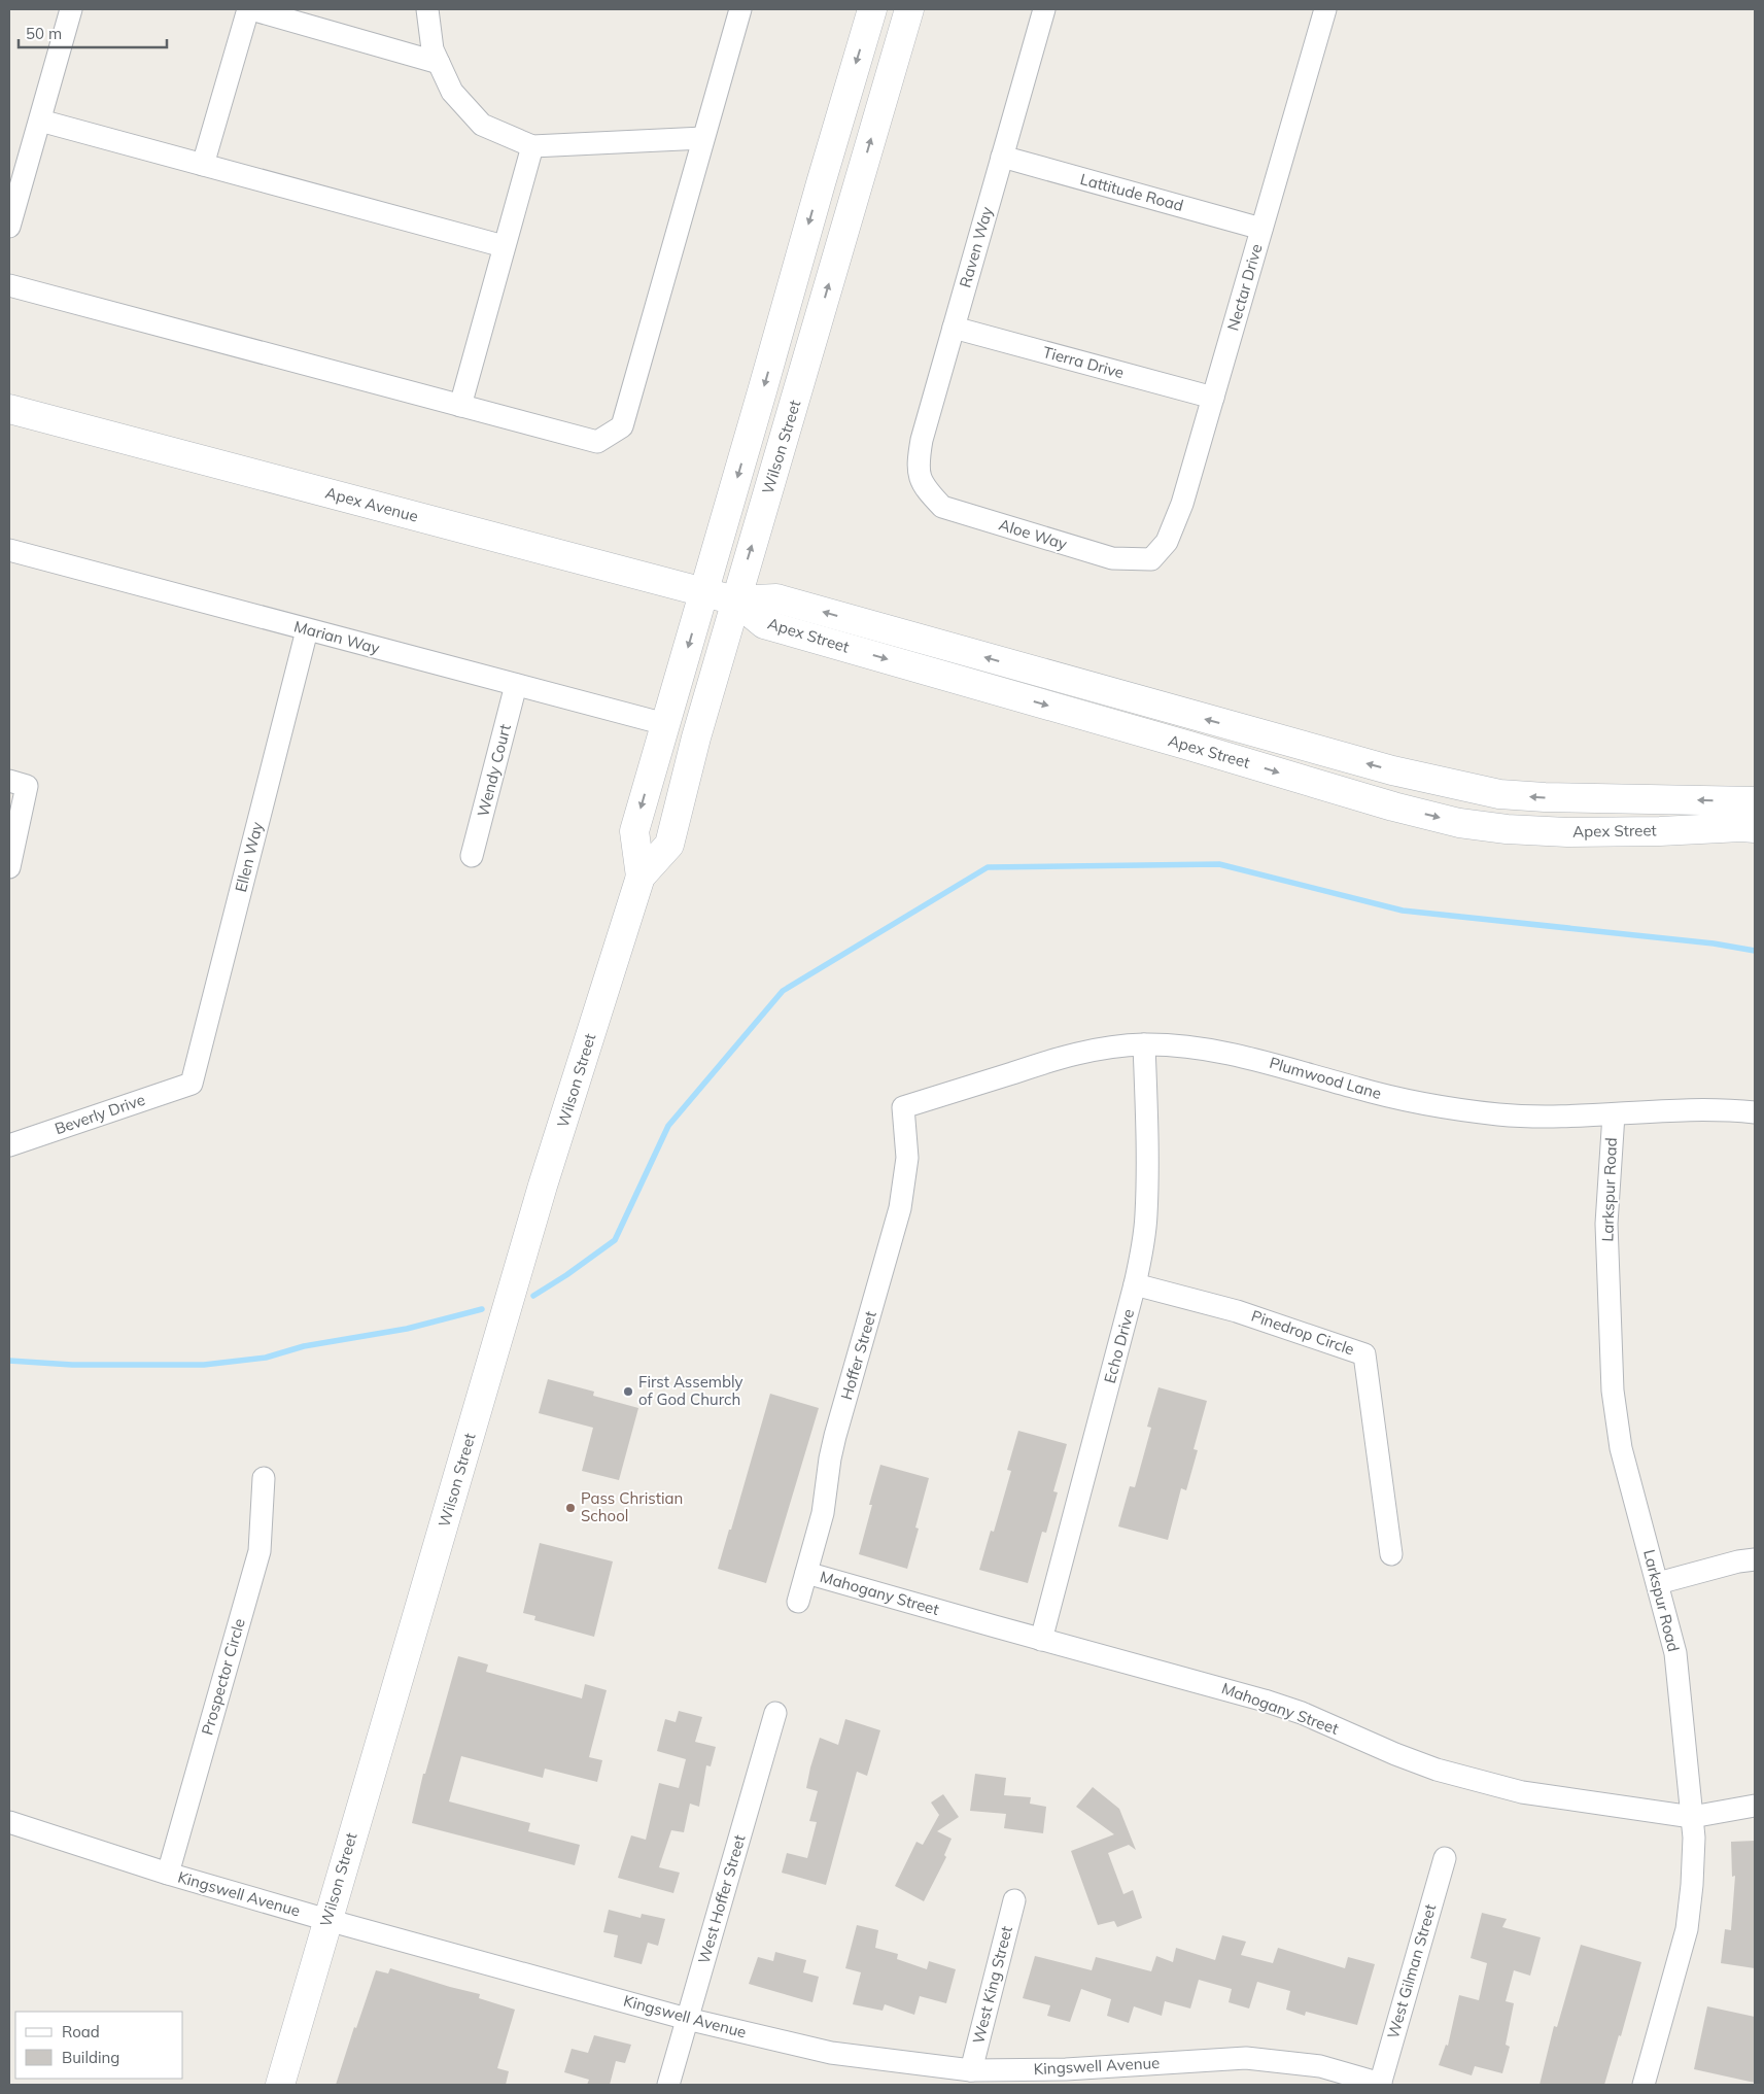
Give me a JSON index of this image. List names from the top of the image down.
{
  "streets": {
    "street": [
      "Lattitude Road",
      "Raven Way",
      "Nectar Drive",
      "Tierra Drive",
      "Wilson Street",
      "Apex Avenue",
      "Aloe Way",
      "Apex Street",
      "Marian Way",
      "Wendy Court",
      "Ellen Way",
      "Plumwood Lane",
      "Beverly Drive",
      "Larkspur Road",
      "Pinedrop Circle",
      "Echo Drive",
      "Hoffer Street",
      "Mahogany Street",
      "Prospector Circle",
      "Kingswell Avenue",
      "West Hoffer Street",
      "West Gilman Street",
      "West King Street"
    ]
  },
  "crossings": [
    ["Lattitude Road", "Raven Way"],
    ["Lattitude Road", "Nectar Drive"],
    ["Raven Way", "Tierra Drive"],
    ["Raven Way", "Aloe Way"],
    ["Nectar Drive", "Tierra Drive"],
    ["Nectar Drive", "Aloe Way"],
    ["Wilson Street", "Apex Avenue"],
    ["Wilson Street", "Apex Street"],
    ["Wilson Street", "Marian Way"],
    ["Wilson Street", "Kingswell Avenue"],
    ["Apex Avenue", "Apex Street"],
    ["Marian Way", "Wendy Court"],
    ["Marian Way", "Ellen Way"],
    ["Ellen Way", "Beverly Drive"],
    ["Plumwood Lane", "Larkspur Road"],
    ["Plumwood Lane", "Echo Drive"],
    ["Plumwood Lane", "Hoffer Street"],
    ["Larkspur Road", "Mahogany Street"],
    ["Pinedrop Circle", "Echo Drive"],
    ["Echo Drive", "Mahogany Street"],
    ["Hoffer Street", "Mahogany Street"],
    ["Prospector Circle", "Kingswell Avenue"],
    ["Kingswell Avenue", "West Hoffer Street"],
    ["Kingswell Avenue", "West Gilman Street"],
    ["Kingswell Avenue", "West King Street"]
  ],
  "places": ["First Assembly of God Church", "Pass Christian School"],
  "legend": ["Road", "Building"],
  "scale_bar": "50 m"
}
